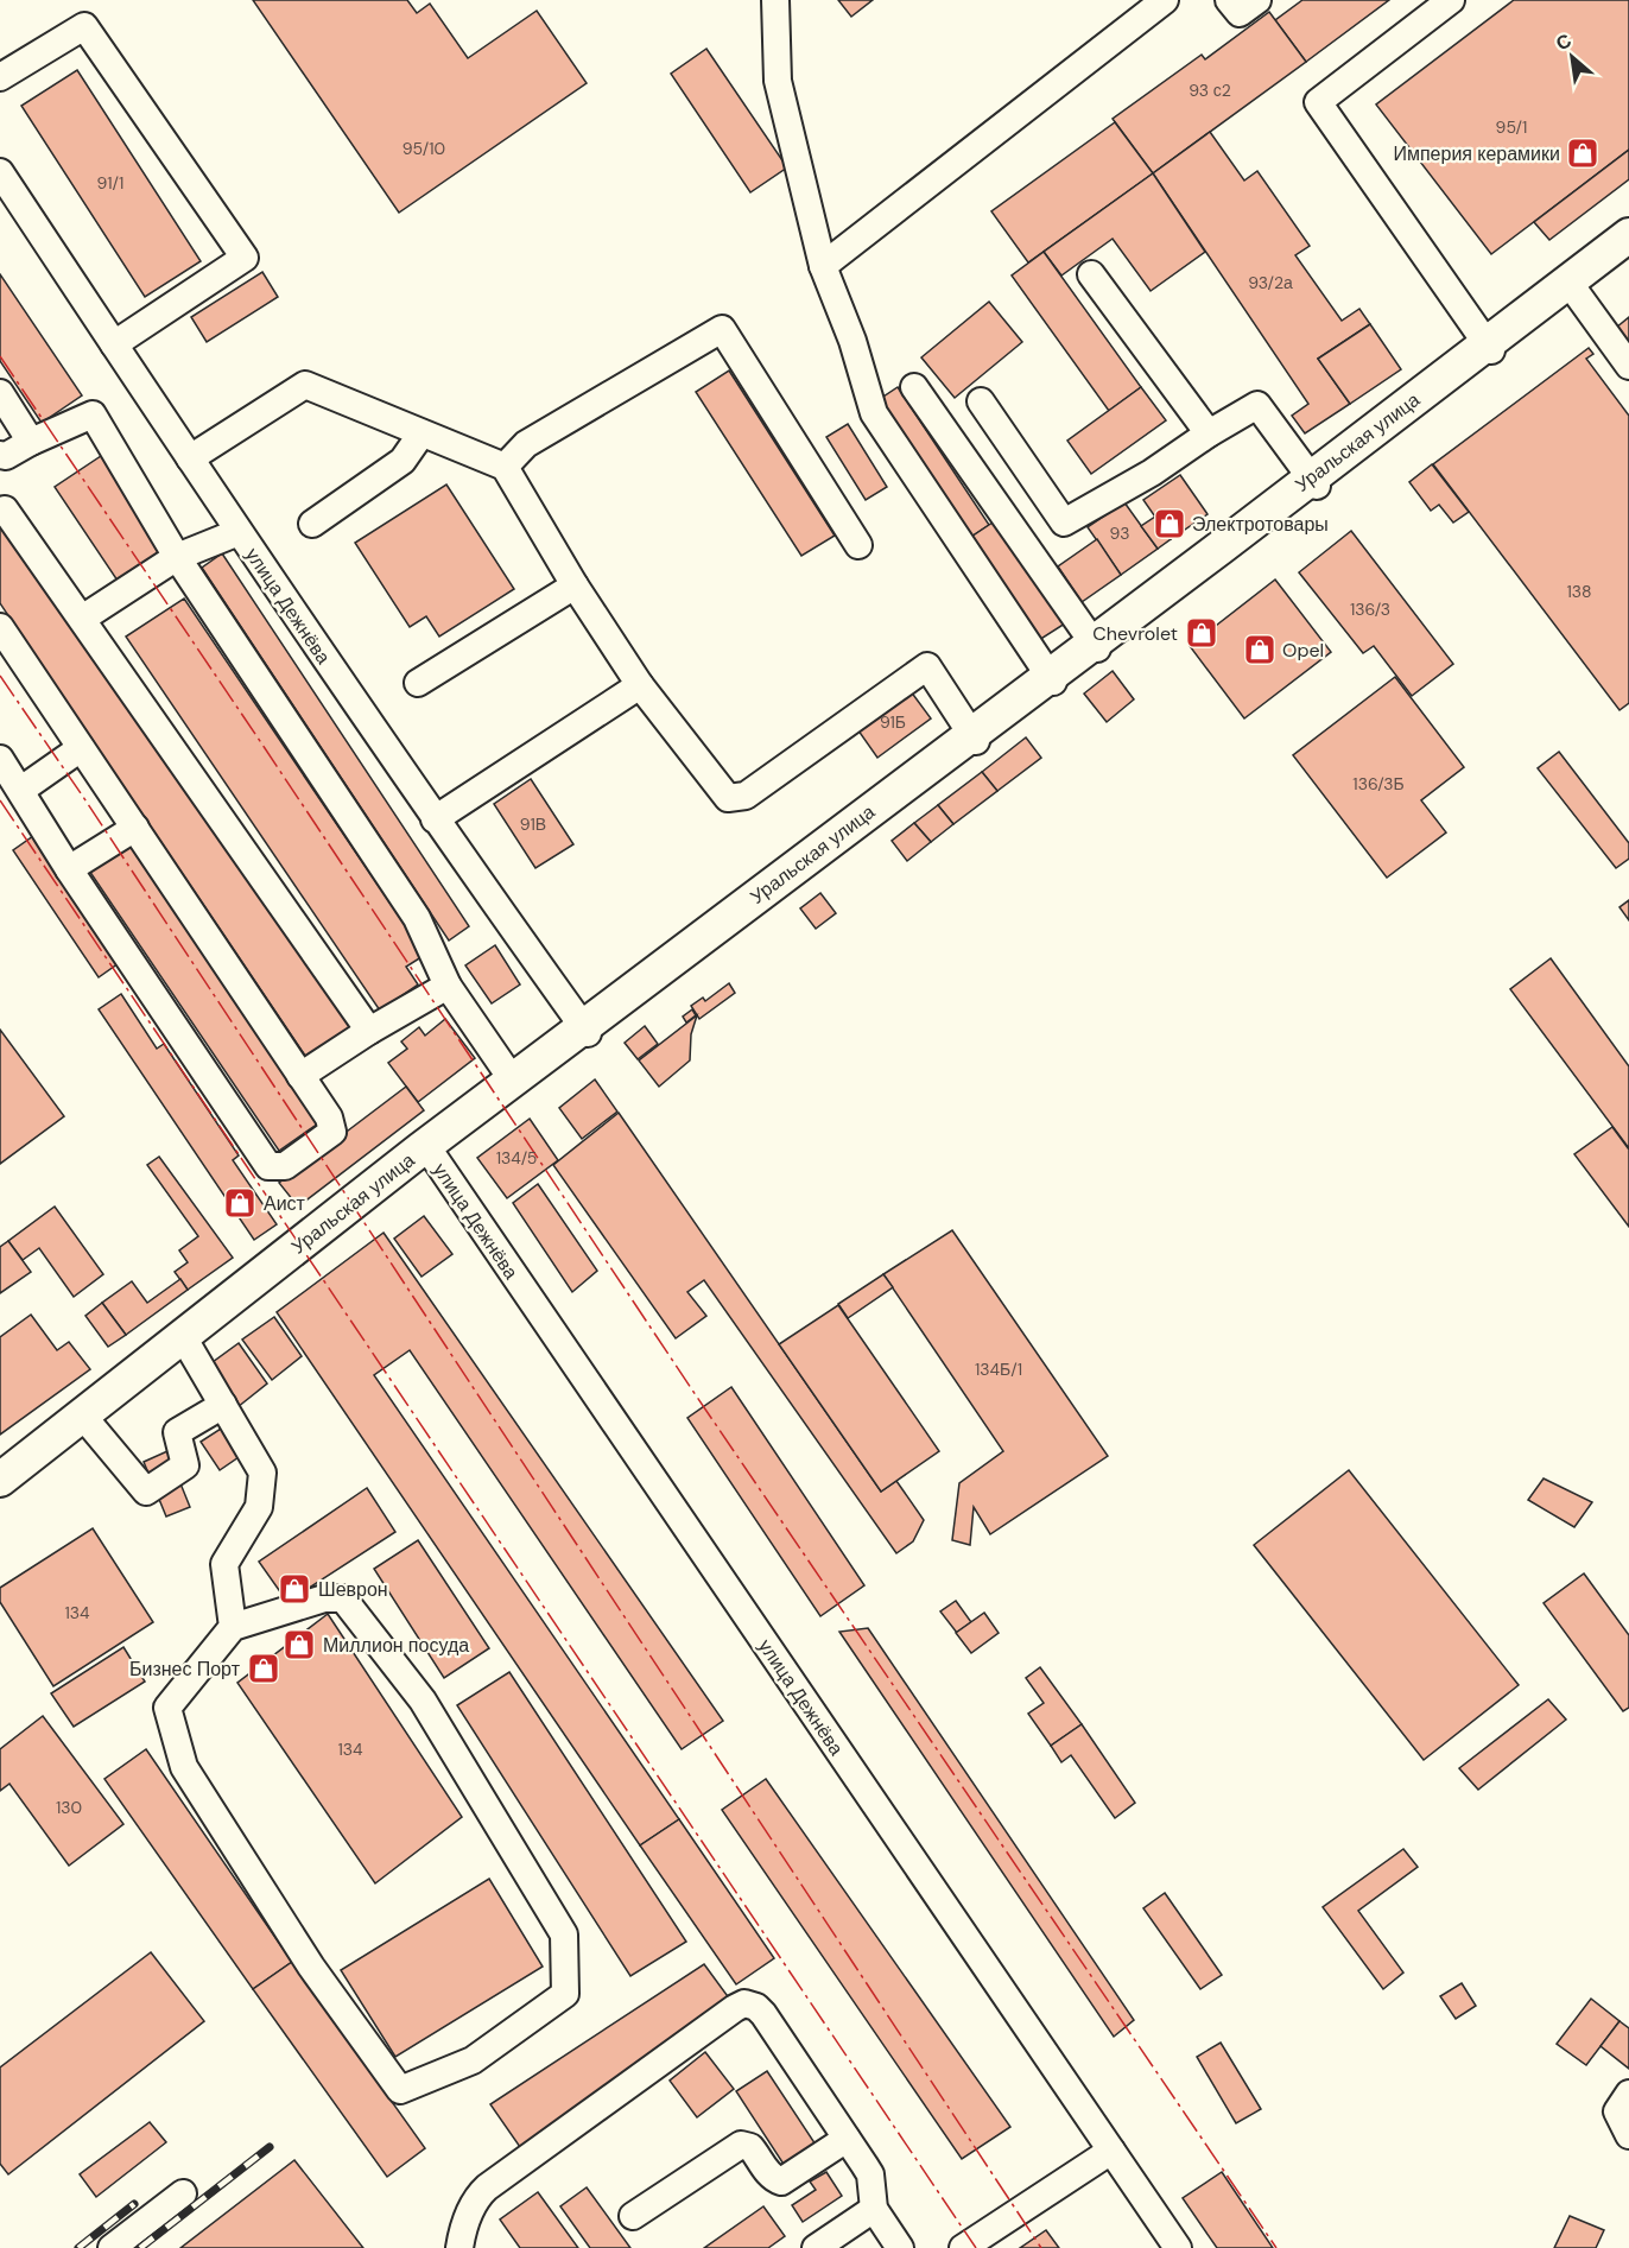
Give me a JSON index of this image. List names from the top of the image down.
{
  "streets": {
    "main road": ["Уральская улица"],
    "street": ["улица Дежнёва"]
  },
  "crossings": [
    ["Уральская улица", "улица Дежнёва"]
  ],
  "places": {
    "shop": [
      "Империя керамики",
      "Электротовары",
      "Chevrolet",
      "Opel",
      "Аист",
      "Шеврон",
      "Миллион посуда",
      "Бизнес Порт"
    ]
  },
  "house_numbers": [
    "93 с2",
    "95/1",
    "95/10",
    "91/1",
    "93/2а",
    "93",
    "138",
    "136/3",
    "91Б",
    "136/3Б",
    "91В",
    "134/5",
    "134Б/1",
    "134",
    "134",
    "130"
  ],
  "north": "top left"
}
